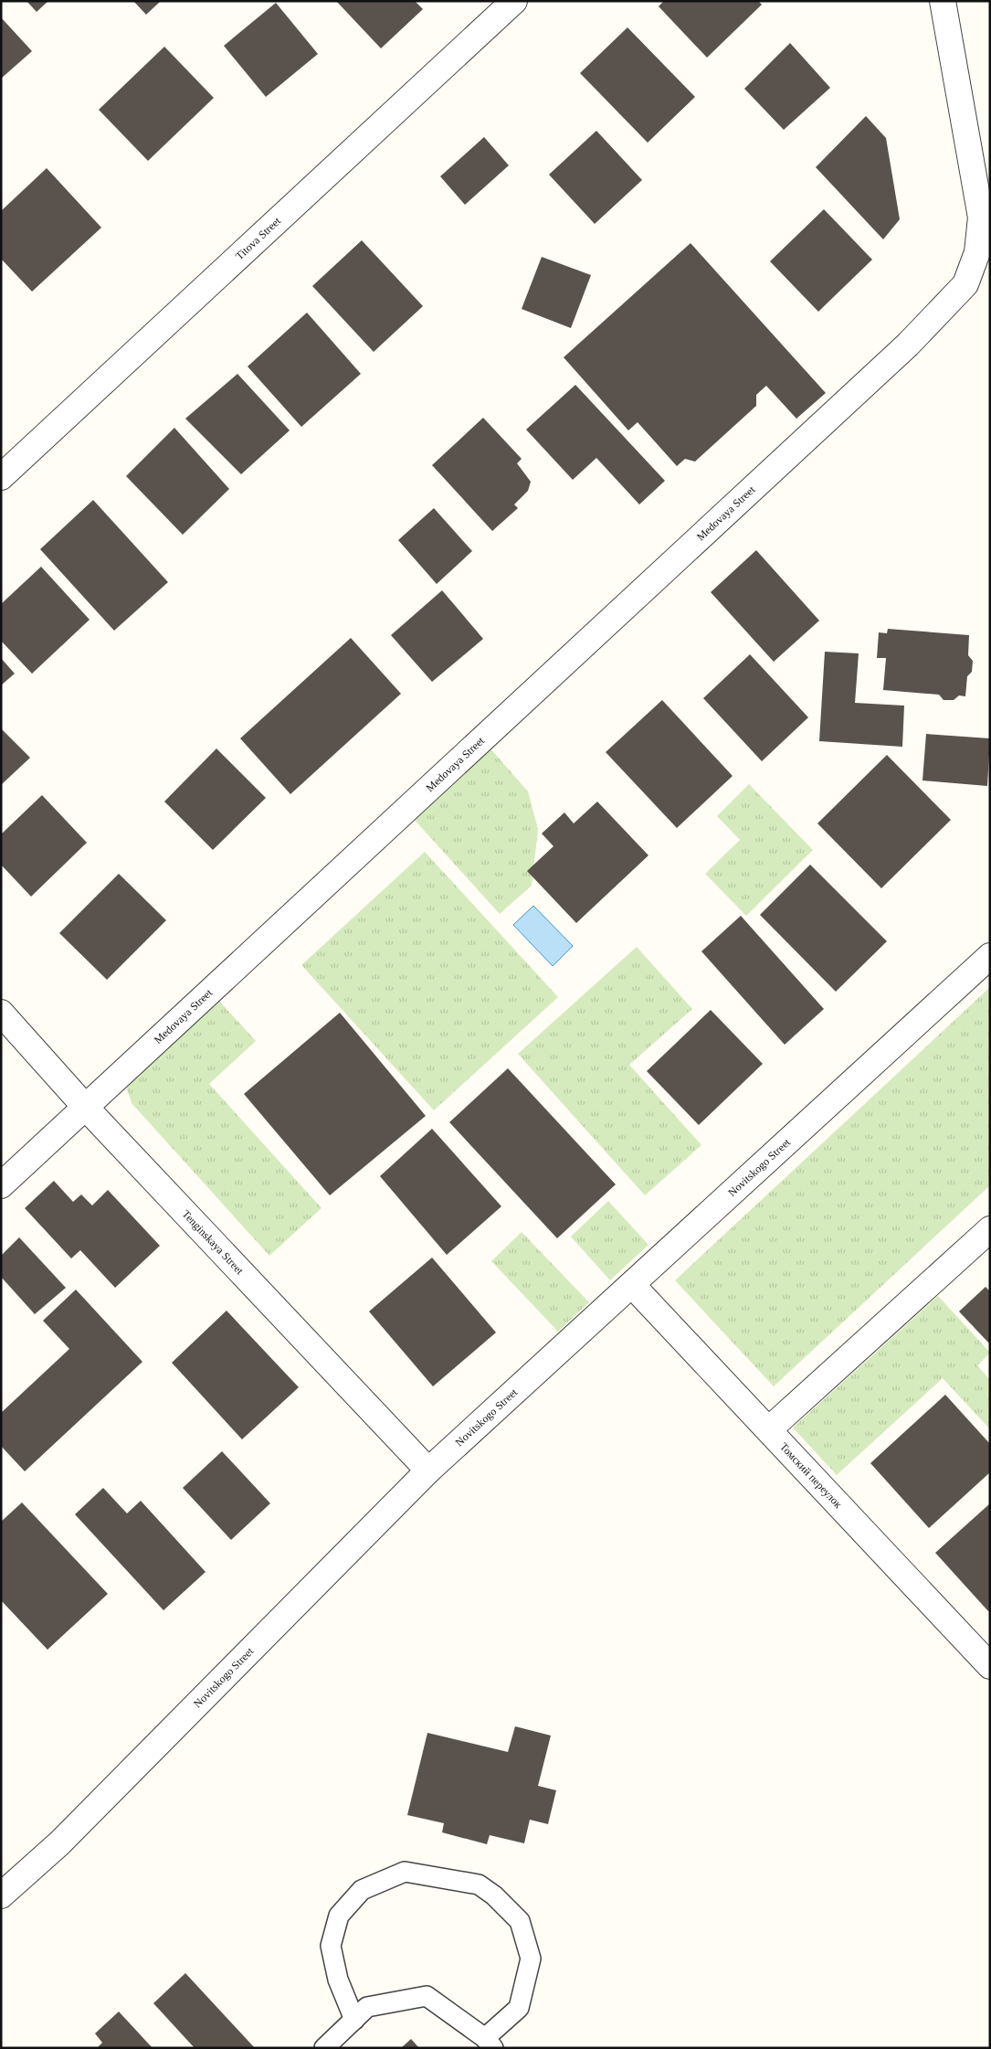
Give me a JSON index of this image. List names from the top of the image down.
{
  "streets": {
    "street": [
      "Titova Street",
      "Medovaya Street",
      "Novitskogo Street",
      "Tenginskaya Street",
      "Томский переулок"
    ]
  },
  "crossings": [
    ["Medovaya Street", "Tenginskaya Street"],
    ["Novitskogo Street", "Tenginskaya Street"],
    ["Novitskogo Street", "Томский переулок"]
  ]
}
